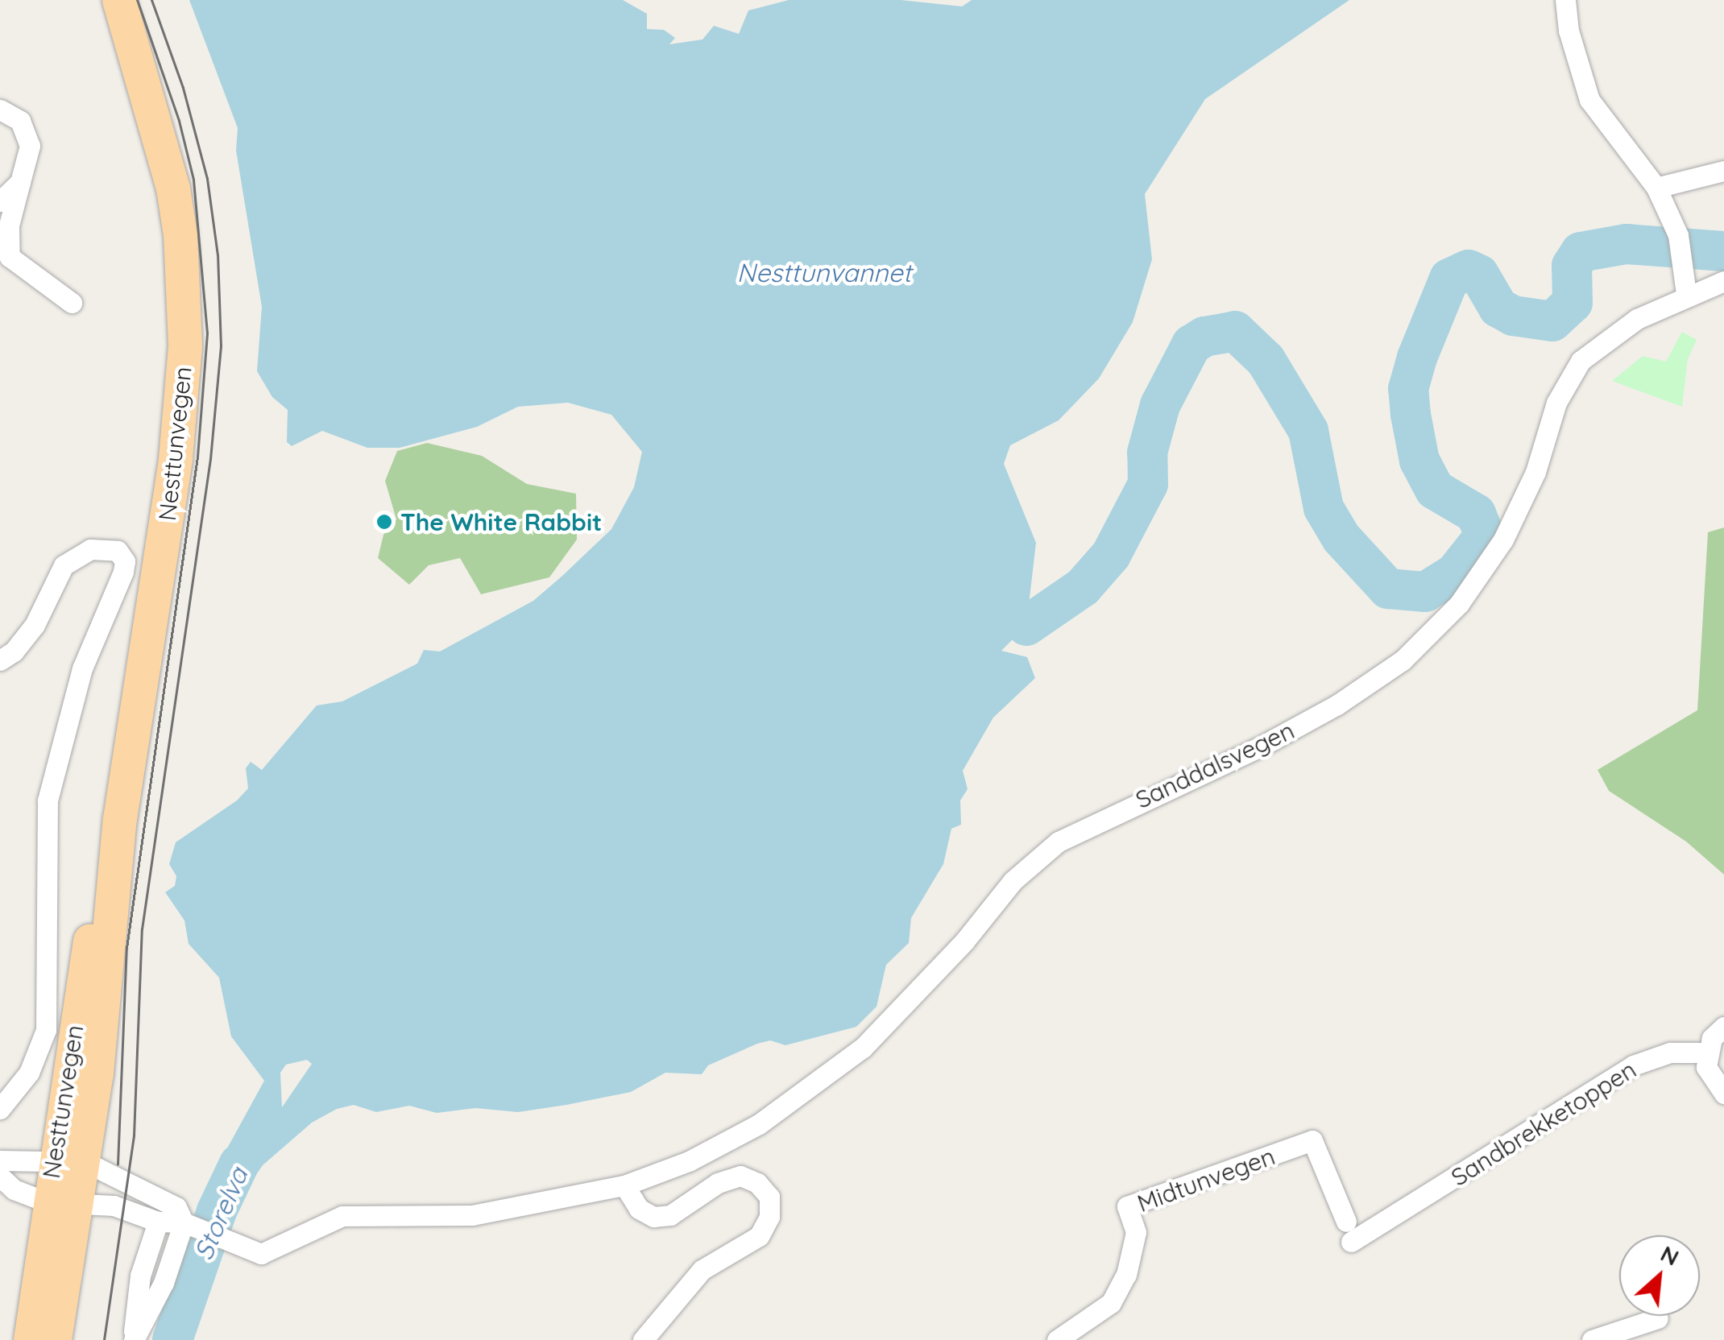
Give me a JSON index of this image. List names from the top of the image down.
{
  "streets": {
    "main road": ["Nesttunvegen"],
    "street": ["Sanddalsvegen", "Sandbrekketoppen", "Midtunvegen"]
  },
  "crossings": [
    ["Nesttunvegen", "Sanddalsvegen"],
    ["Sandbrekketoppen", "Midtunvegen"]
  ],
  "water": ["Nesttunvannet", "Storelva"],
  "places": ["The White Rabbit"],
  "north": "top right"
}
